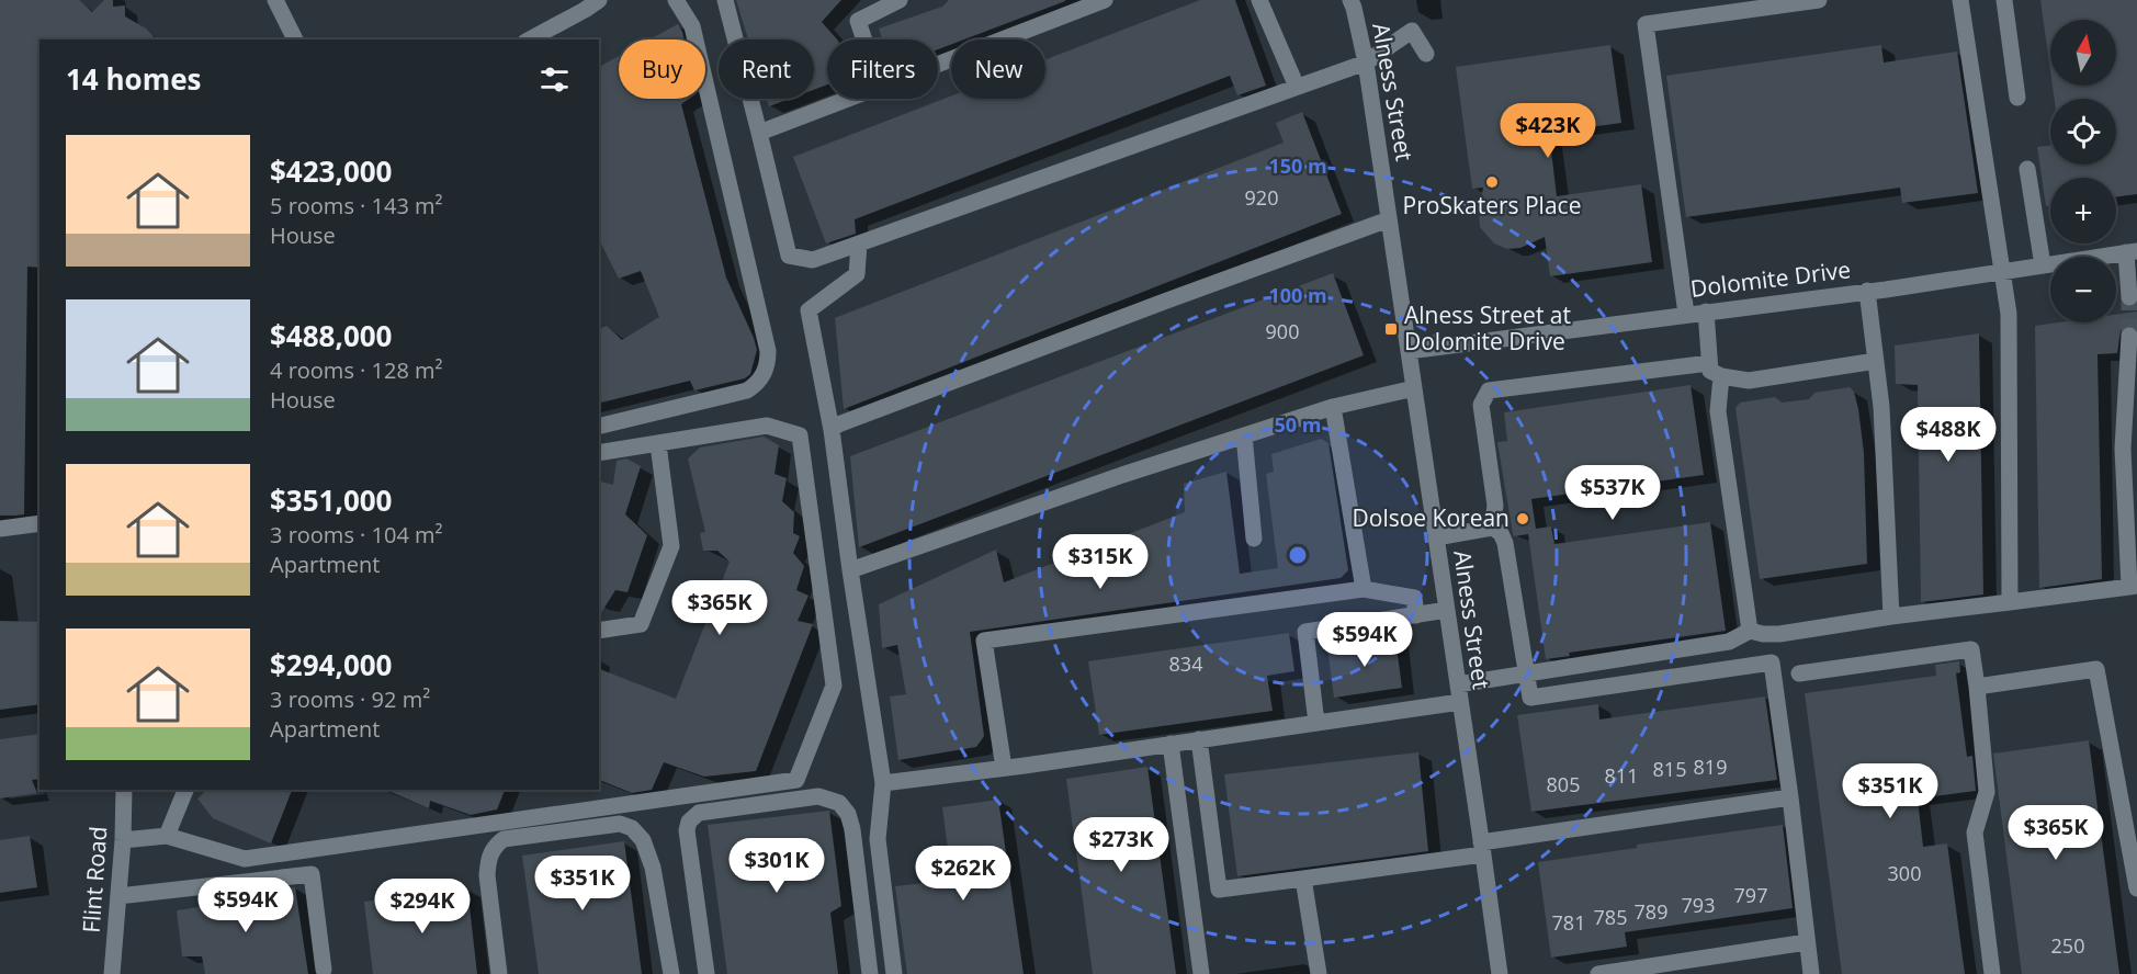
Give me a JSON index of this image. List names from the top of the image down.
{
  "streets": {
    "street": ["Alness Street", "Dolomite Drive", "Flint Road"]
  },
  "crossings": [
    ["Alness Street", "Dolomite Drive"]
  ],
  "places": {
    "other": ["ProSkaters Place", "Dolsoe Korean"],
    "transit": ["Alness Street at Dolomite Drive"]
  },
  "house_numbers": [
    "920",
    "900",
    "834",
    "819",
    "815",
    "811",
    "805",
    "300",
    "797",
    "793",
    "789",
    "785",
    "781",
    "250"
  ],
  "north": "top",
  "page": {
    "map_buttons": ["+", "−"],
    "chip": [
      "Buy",
      "Rent",
      "Filters",
      "New"
    ],
    "heading": "14 homes",
    "price": [
      "$423K",
      "$488K",
      "$537K",
      "$315K",
      "$365K",
      "$594K",
      "$351K",
      "$365K",
      "$273K",
      "$301K",
      "$262K",
      "$351K",
      "$594K",
      "$294K"
    ],
    "list": [
      {
        "name": "$423,000",
        "note": "5 rooms · 143 m² · House"
      },
      {
        "name": "$488,000",
        "note": "4 rooms · 128 m² · House"
      },
      {
        "name": "$351,000",
        "note": "3 rooms · 104 m² · Apartment"
      },
      {
        "name": "$294,000",
        "note": "3 rooms · 92 m² · Apartment"
      }
    ]
  },
  "rings": ["150 m", "100 m", "50 m"]
}
